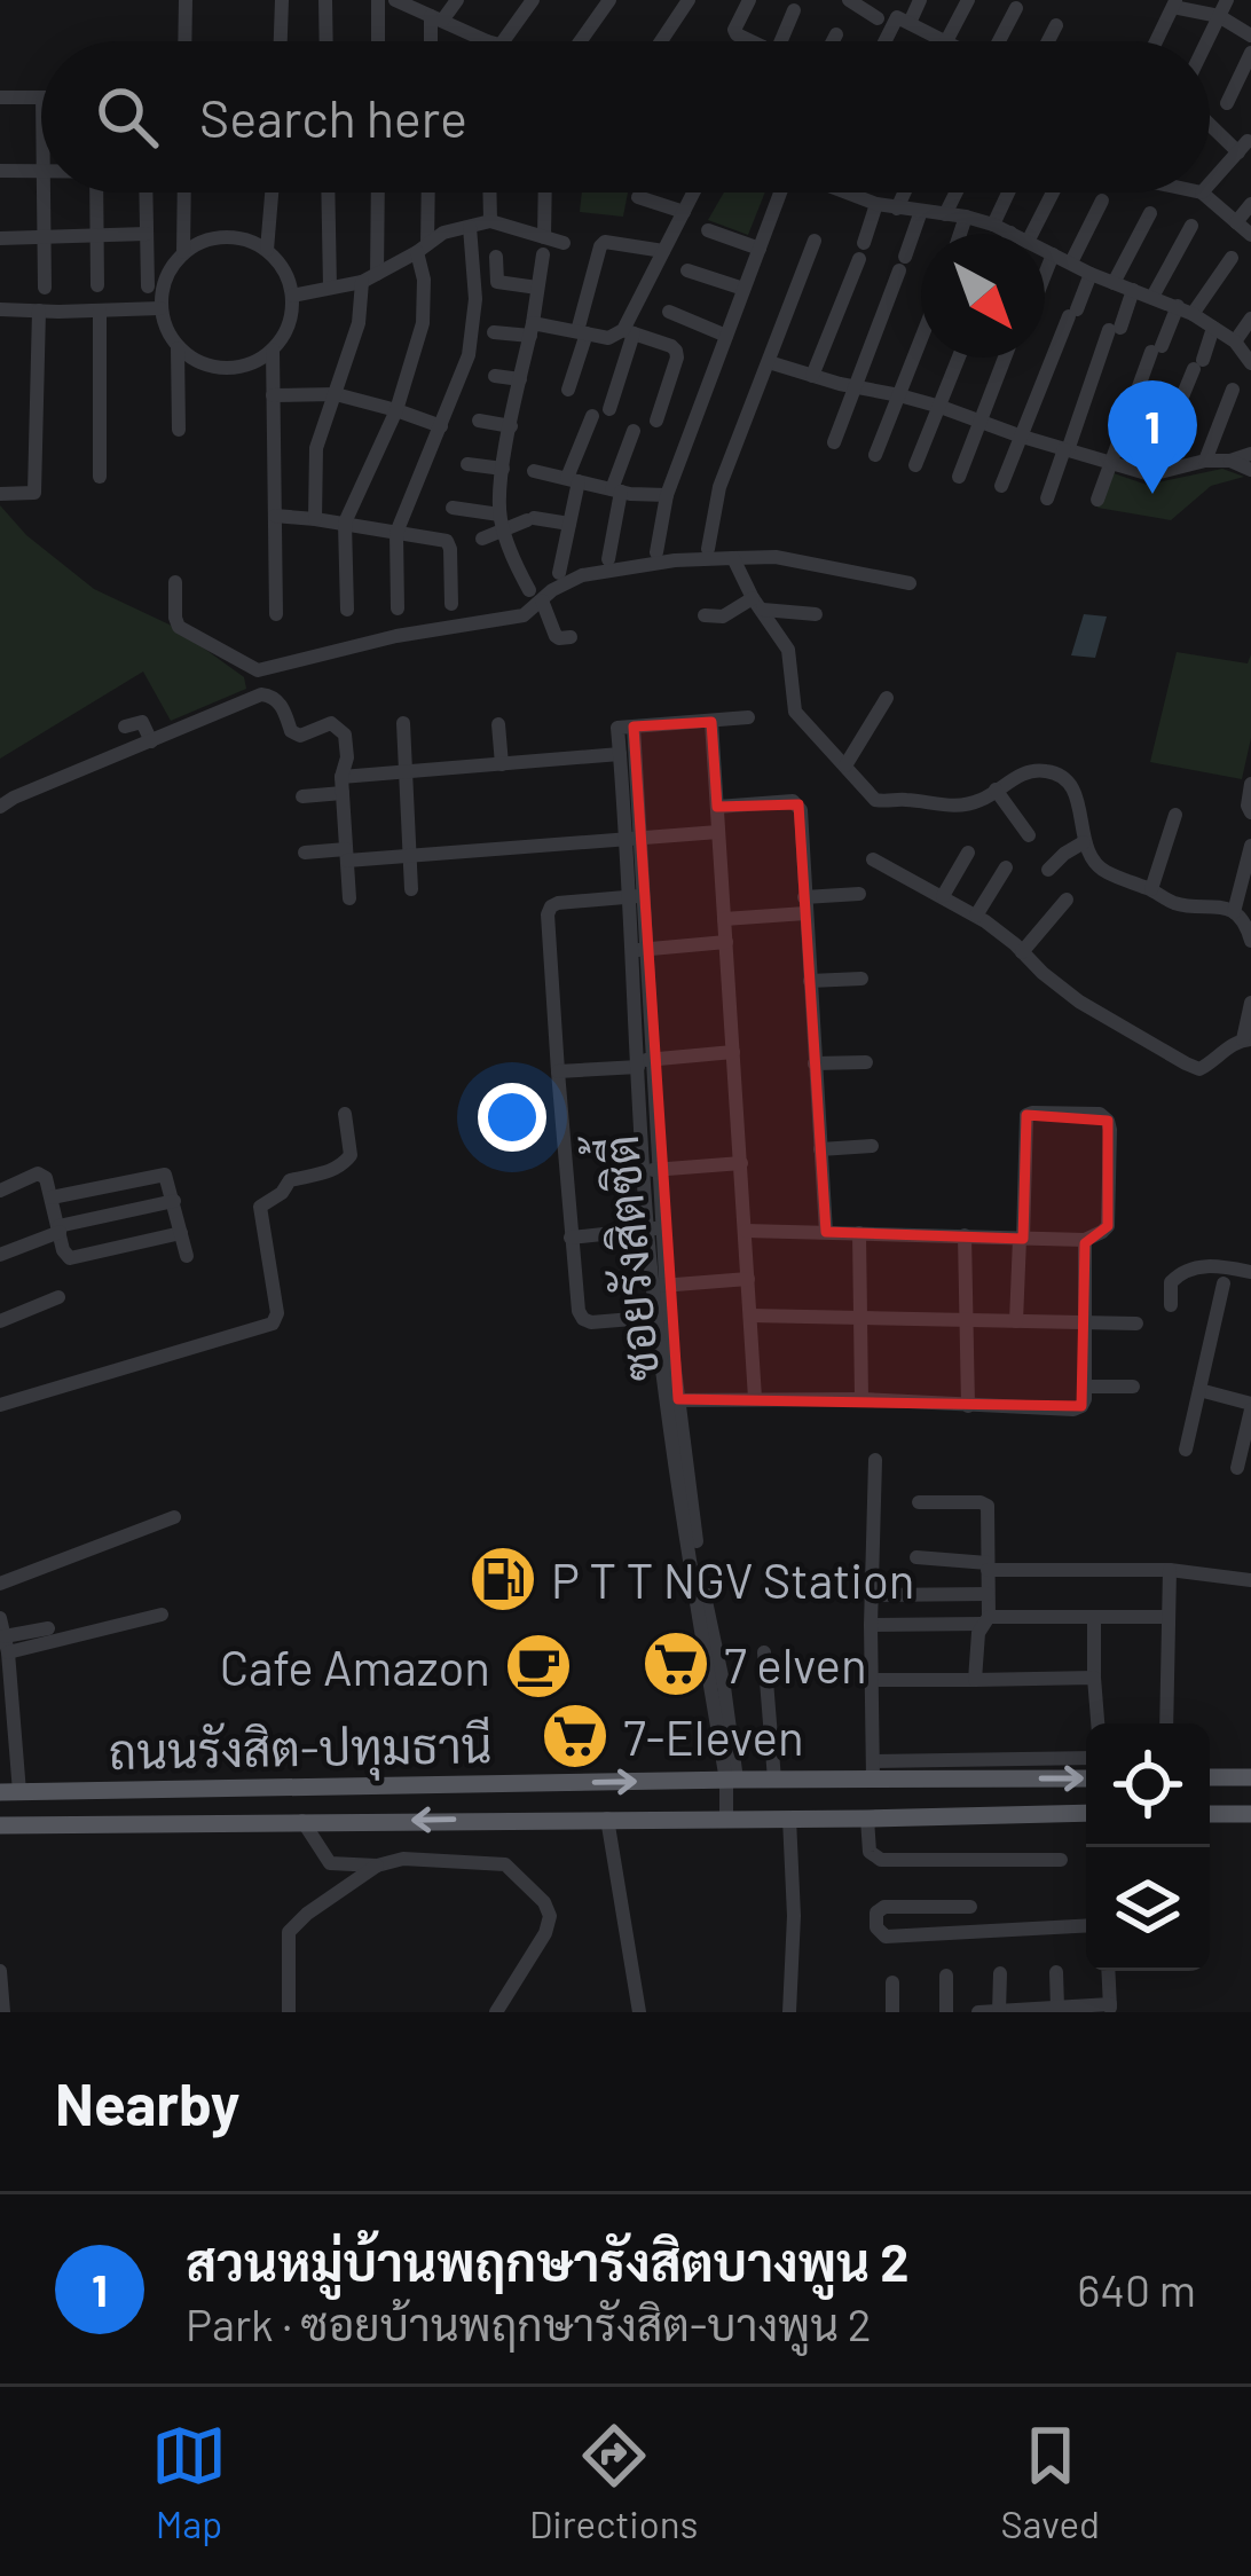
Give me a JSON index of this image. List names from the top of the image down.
{
  "streets": {
    "main road": ["ถนนรังสิต-ปทุมธานี"],
    "street": ["ซอยรังสิตซิตี้"]
  },
  "crossings": [
    ["ซอยรังสิตซิตี้", "ถนนรังสิต-ปทุมธานี"]
  ],
  "places": {
    "fuel station": ["P T T NGV Station"],
    "supermarket": ["7 elven", "7-Eleven"],
    "cafe": ["Cafe Amazon"]
  },
  "north": "bottom right",
  "page": {
    "search": "Search here",
    "pins": "1",
    "heading": "Nearby",
    "list": [
      {
        "mark": "1",
        "name": "สวนหมู่บ้านพฤกษารังสิตบางพูน 2",
        "note": "Park · ซอยบ้านพฤกษารังสิต-บางพูน 2",
        "value": "640 m"
      }
    ],
    "nav": ["Map", "Directions", "Saved"]
  }
}
